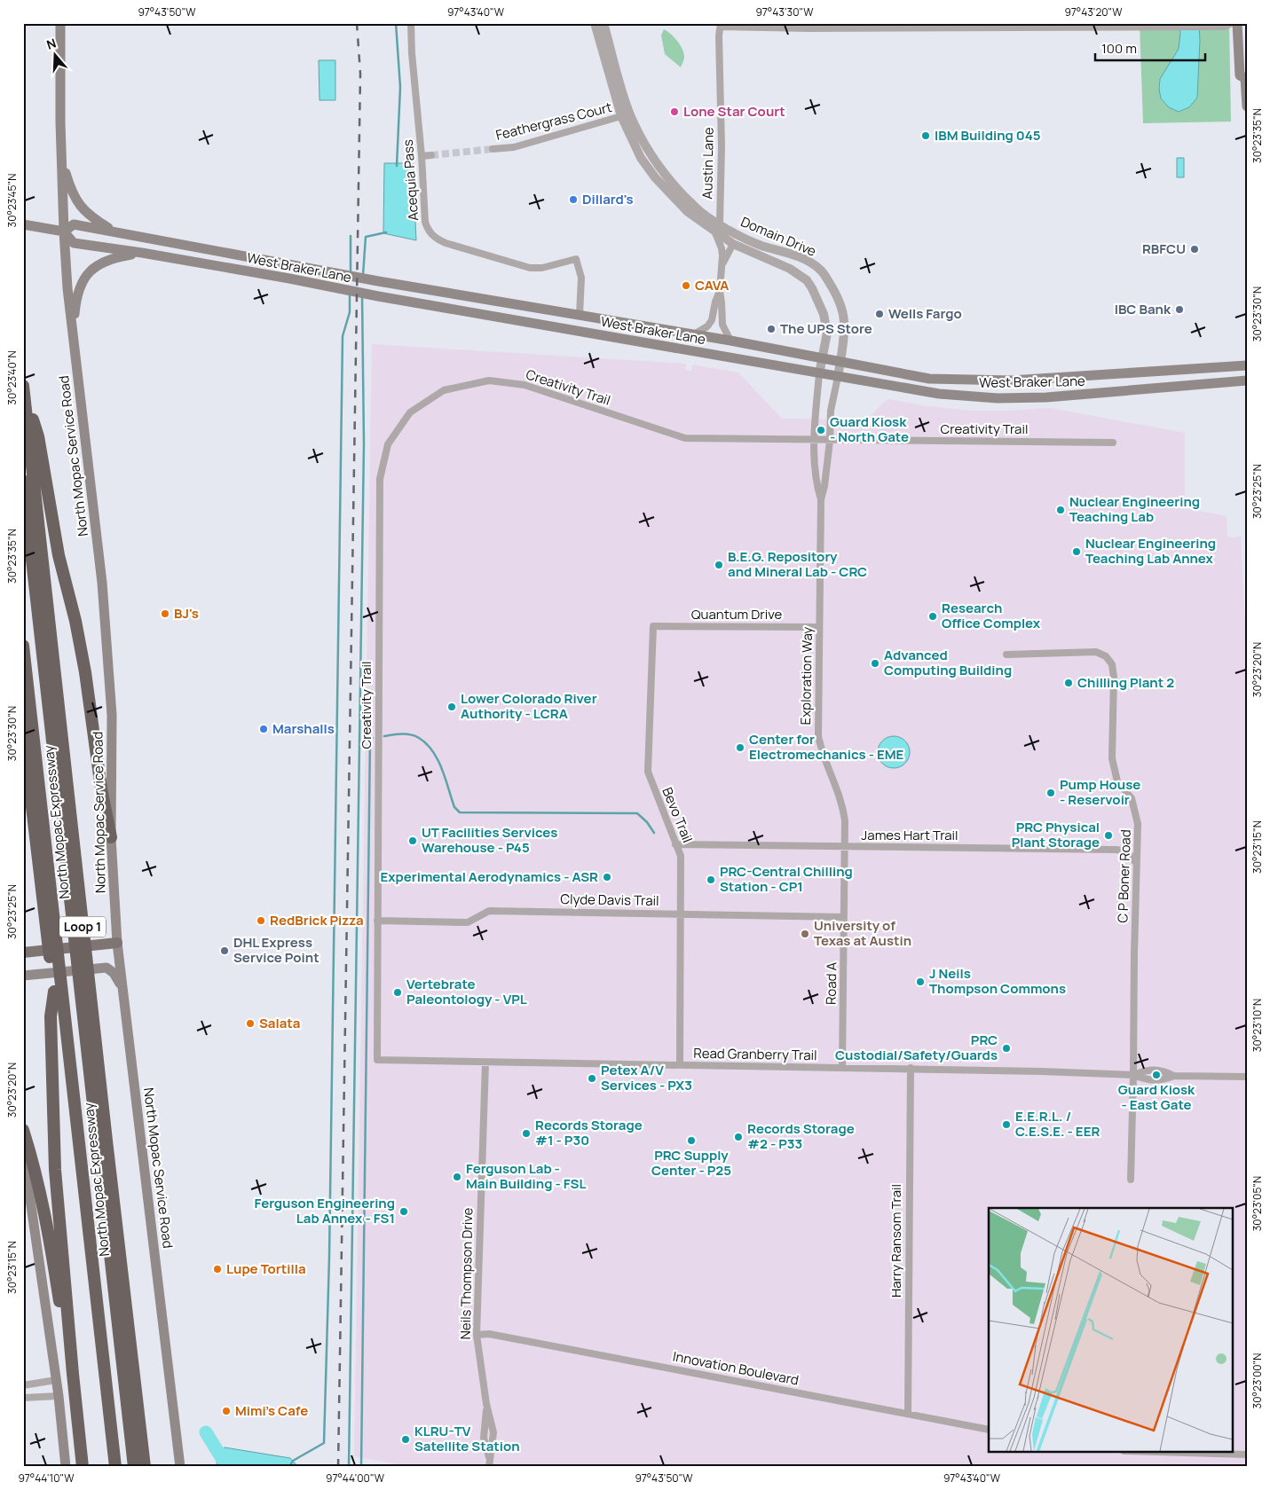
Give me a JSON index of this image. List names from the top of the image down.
{
  "streets": {
    "highway": ["North Mopac Expressway", "Loop 1"],
    "main road": ["West Braker Lane", "North Mopac Service Road"],
    "street": [
      "Feathergrass Court",
      "Austin Lane",
      "Acequia Pass",
      "Domain Drive",
      "Creativity Trail",
      "Quantum Drive",
      "Exploration Way",
      "Bevo Trail",
      "James Hart Trail",
      "C P Boner Road",
      "Clyde Davis Trail",
      "Road A",
      "Read Granberry Trail",
      "Harry Ransom Trail",
      "Neils Thompson Drive",
      "Innovation Boulevard"
    ]
  },
  "crossings": [
    ["Feathergrass Court", "Domain Drive"],
    ["Austin Lane", "Domain Drive"],
    ["Acequia Pass", "West Braker Lane"],
    ["Domain Drive", "West Braker Lane"],
    ["Domain Drive", "Exploration Way"],
    ["West Braker Lane", "North Mopac Service Road"],
    ["West Braker Lane", "Exploration Way"],
    ["Creativity Trail", "Exploration Way"],
    ["Creativity Trail", "Clyde Davis Trail"],
    ["Creativity Trail", "Read Granberry Trail"],
    ["Quantum Drive", "Exploration Way"],
    ["Quantum Drive", "Bevo Trail"],
    ["Exploration Way", "James Hart Trail"],
    ["Exploration Way", "Road A"],
    ["Bevo Trail", "James Hart Trail"],
    ["Bevo Trail", "Clyde Davis Trail"],
    ["Bevo Trail", "Read Granberry Trail"],
    ["James Hart Trail", "C P Boner Road"],
    ["James Hart Trail", "Road A"],
    ["C P Boner Road", "Read Granberry Trail"],
    ["Clyde Davis Trail", "Road A"],
    ["Road A", "Read Granberry Trail"],
    ["Read Granberry Trail", "Harry Ransom Trail"],
    ["Read Granberry Trail", "Neils Thompson Drive"],
    ["Harry Ransom Trail", "Innovation Boulevard"],
    ["Neils Thompson Drive", "Innovation Boulevard"]
  ],
  "places": [
    "Lone Star Court",
    "IBM Building 045",
    "Dillard's",
    "RBFCU",
    "CAVA",
    "IBC Bank",
    "Wells Fargo",
    "The UPS Store",
    "Guard Kiosk - North Gate",
    "Nuclear Engineering Teaching Lab",
    "Nuclear Engineering Teaching Lab Annex",
    "B.E.G. Repository and Mineral Lab - CRC",
    "BJ's",
    "Research Office Complex",
    "Advanced Computing Building",
    "Chilling Plant 2",
    "Lower Colorado River Authority - LCRA",
    "Marshalls",
    "Center for Electromechanics - EME",
    "Pump House - Reservoir",
    "PRC Physical Plant Storage",
    "UT Facilities Services Warehouse - P45",
    "Experimental Aerodynamics - ASR",
    "PRC-Central Chilling Station - CP1",
    "RedBrick Pizza",
    "University of Texas at Austin",
    "DHL Express Service Point",
    "J Neils Thompson Commons",
    "Vertebrate Paleontology - VPL",
    "Salata",
    "PRC Custodial/Safety/Guards",
    "Guard Kiosk - East Gate",
    "Petex A/V Services - PX3",
    "E.E.R.L. / C.E.S.E. - EER",
    "Records Storage #1 - P30",
    "Records Storage #2 - P33",
    "PRC Supply Center - P25",
    "Ferguson Lab - Main Building - FSL",
    "Ferguson Engineering Lab Annex - FS1",
    "Lupe Tortilla",
    "Mimi's Cafe",
    "KLRU-TV Satellite Station"
  ],
  "scale_bar": "100 m",
  "north": "top",
  "coordinates": [
    "97°43'50\"W",
    "97°43'40\"W",
    "97°43'30\"W",
    "97°43'20\"W",
    "30°23'35\"N",
    "30°23'45\"N",
    "30°23'30\"N",
    "30°23'40\"N",
    "30°23'25\"N",
    "30°23'20\"N",
    "30°23'15\"N",
    "30°23'10\"N",
    "30°23'05\"N",
    "30°23'00\"N",
    "97°44'10\"W",
    "97°44'00\"W"
  ]
}
